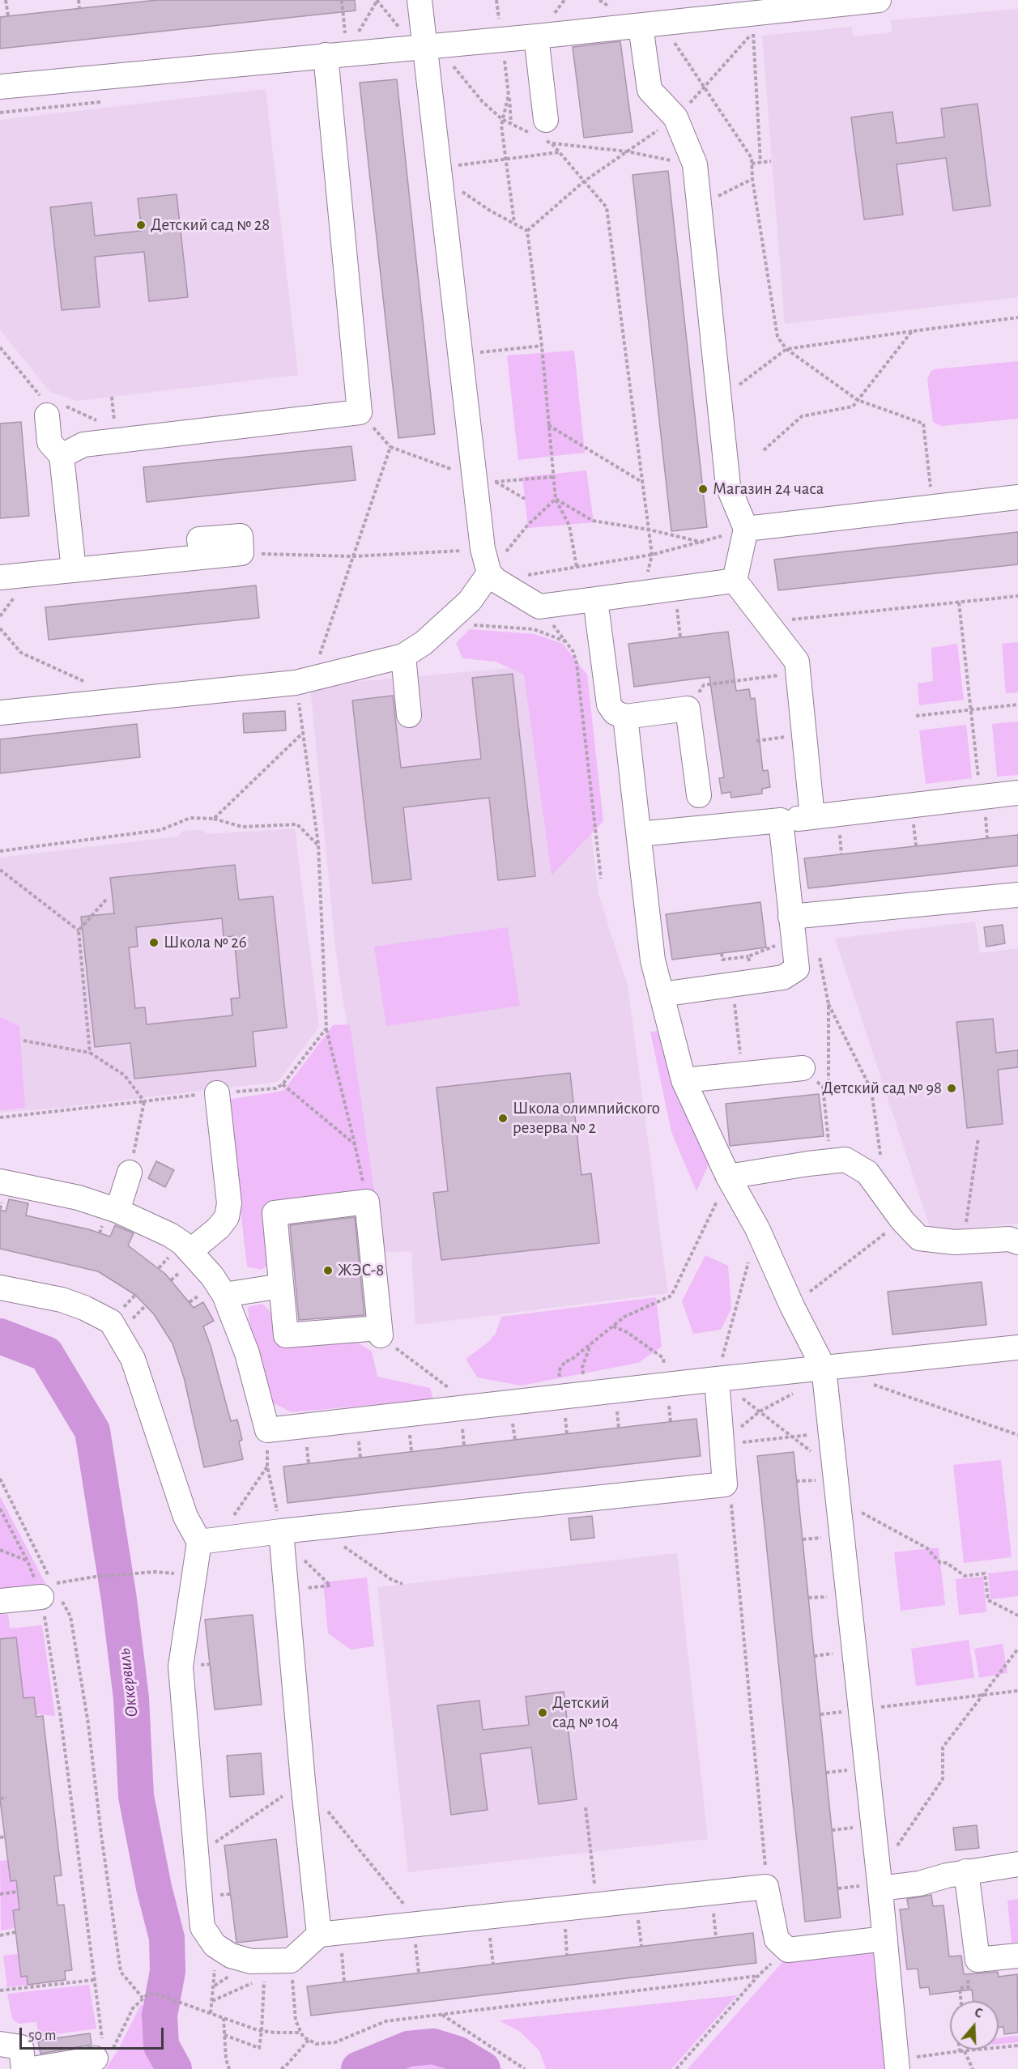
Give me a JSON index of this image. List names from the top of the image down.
{
  "water": ["Оккервиль"],
  "places": [
    "Детский сад № 28",
    "Магазин 24 часа",
    "Школа № 26",
    "Детский сад № 98",
    "Школа олимпийского резерва № 2",
    "ЖЭС-8",
    "Детский сад № 104"
  ],
  "scale_bar": "50 m",
  "north": "top"
}
